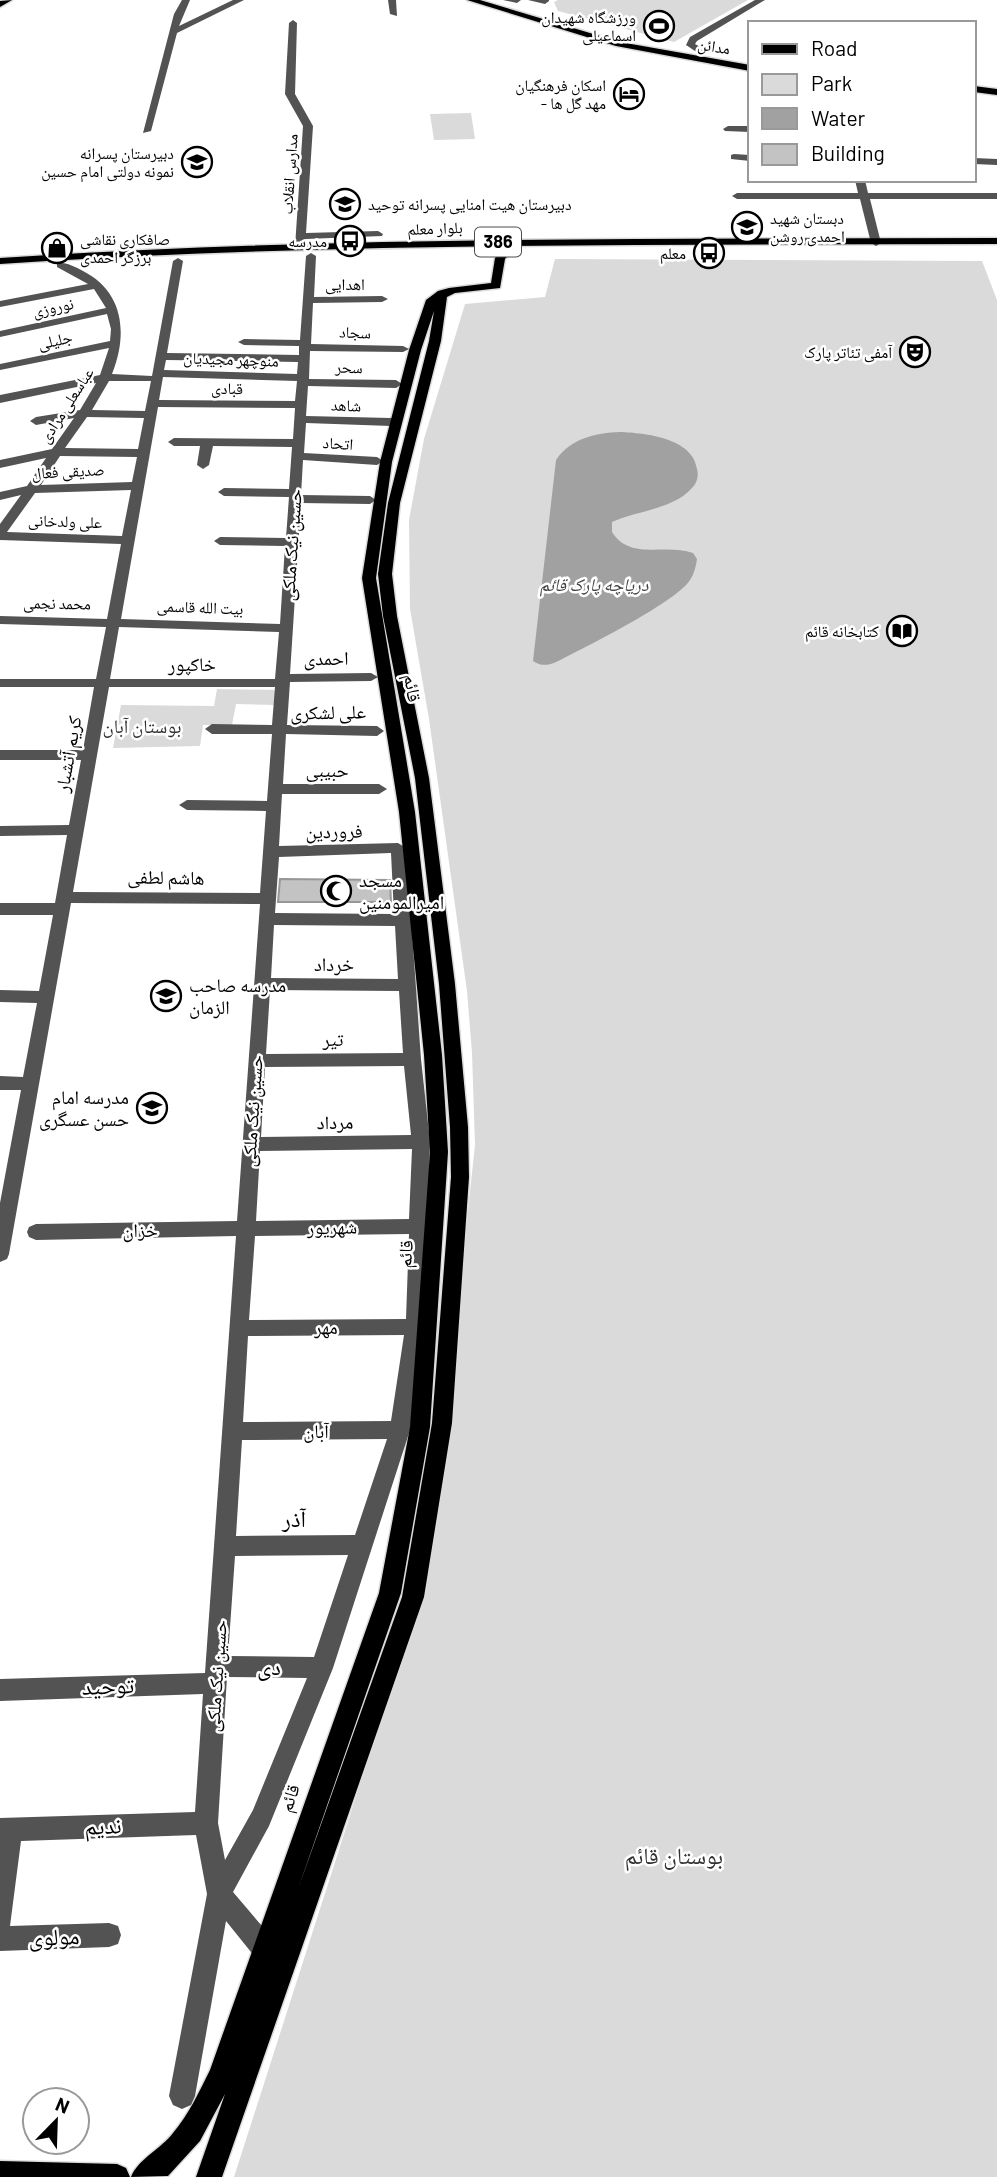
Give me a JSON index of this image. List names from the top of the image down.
{
  "streets": {
    "main road": [
      "مدائن",
      "بلوار معلم",
      "386",
      "قائم"
    ],
    "street": [
      "مدارس انقلاب",
      "اهدایی",
      "نوروزی",
      "سجاد",
      "جلیلی",
      "منوچهر مجیدیان",
      "سحر",
      "قبادی",
      "عباسعلی مرادی",
      "شاهد",
      "اتحاد",
      "صدیقی فعال",
      "علی ولدخانی",
      "حسین نیک ملکی",
      "محمد نجمی",
      "بیت الله قاسمی",
      "احمدی",
      "خاکپور",
      "علی لشکری",
      "کریم آتشبار",
      "حبیبی",
      "فروردین",
      "هاشم لطفی",
      "خرداد",
      "تیر",
      "مرداد",
      "شهریور",
      "خزان",
      "مهر",
      "آبان",
      "آذر",
      "دی",
      "توحید",
      "ندیم",
      "مولوی"
    ]
  },
  "crossings": [
    ["مدارس انقلاب", "بلوار معلم"],
    ["مدارس انقلاب", "حسین نیک ملکی"],
    ["بلوار معلم", "حسین نیک ملکی"],
    ["بلوار معلم", "کریم آتشبار"],
    ["اهدایی", "حسین نیک ملکی"],
    ["نوروزی", "عباسعلی مرادی"],
    ["سجاد", "حسین نیک ملکی"],
    ["جلیلی", "عباسعلی مرادی"],
    ["منوچهر مجیدیان", "سحر"],
    ["منوچهر مجیدیان", "عباسعلی مرادی"],
    ["منوچهر مجیدیان", "حسین نیک ملکی"],
    ["منوچهر مجیدیان", "کریم آتشبار"],
    ["سحر", "حسین نیک ملکی"],
    ["قبادی", "عباسعلی مرادی"],
    ["قبادی", "شاهد"],
    ["قبادی", "حسین نیک ملکی"],
    ["قبادی", "کریم آتشبار"],
    ["عباسعلی مرادی", "صدیقی فعال"],
    ["عباسعلی مرادی", "علی ولدخانی"],
    ["شاهد", "حسین نیک ملکی"],
    ["اتحاد", "حسین نیک ملکی"],
    ["صدیقی فعال", "کریم آتشبار"],
    ["علی ولدخانی", "کریم آتشبار"],
    ["حسین نیک ملکی", "بیت الله قاسمی"],
    ["حسین نیک ملکی", "احمدی"],
    ["حسین نیک ملکی", "خاکپور"],
    ["حسین نیک ملکی", "قائم"],
    ["حسین نیک ملکی", "علی لشکری"],
    ["حسین نیک ملکی", "حبیبی"],
    ["حسین نیک ملکی", "فروردین"],
    ["حسین نیک ملکی", "هاشم لطفی"],
    ["حسین نیک ملکی", "خرداد"],
    ["حسین نیک ملکی", "تیر"],
    ["حسین نیک ملکی", "مرداد"],
    ["حسین نیک ملکی", "شهریور"],
    ["حسین نیک ملکی", "خزان"],
    ["حسین نیک ملکی", "مهر"],
    ["حسین نیک ملکی", "آبان"],
    ["حسین نیک ملکی", "آذر"],
    ["حسین نیک ملکی", "دی"],
    ["حسین نیک ملکی", "توحید"],
    ["حسین نیک ملکی", "ندیم"],
    ["محمد نجمی", "بیت الله قاسمی"],
    ["محمد نجمی", "کریم آتشبار"],
    ["بیت الله قاسمی", "کریم آتشبار"],
    ["احمدی", "خاکپور"],
    ["خاکپور", "کریم آتشبار"],
    ["کریم آتشبار", "هاشم لطفی"],
    ["شهریور", "خزان"],
    ["دی", "توحید"]
  ],
  "water": ["دریاچه پارک قائم"],
  "parks": ["بوستان آبان", "بوستان قائم"],
  "places": {
    "sports": ["ورزشگاه شهیدان اسماعیلی"],
    "hotel": ["اسکان فرهنگیان - مهد گل ها"],
    "school or university": [
      "دبیرستان پسرانه نمونه دولتی امام حسین",
      "دبیرستان هیت امنایی پسرانه توحید",
      "دبستان شهید احمدی روشن",
      "مدرسه صاحب الزمان",
      "مدرسه امام حسن عسگری"
    ],
    "bus stop": ["مدرسه", "معلم"],
    "shop": ["صافکاری نقاشی برزگر احمدی"],
    "theatre": ["آمفی تئاتر پارک"],
    "library": ["کتابخانه قائم"],
    "mosque": ["مسجد امیرالمومنین"]
  },
  "legend": [
    "Road",
    "Park",
    "Water",
    "Building"
  ],
  "north": "top right"
}
